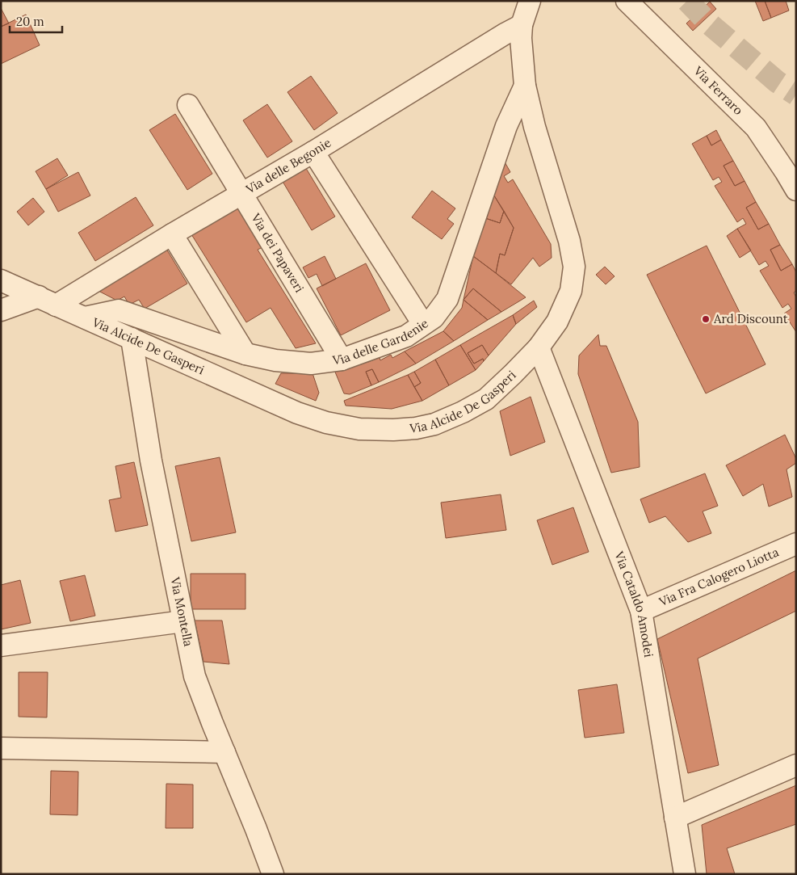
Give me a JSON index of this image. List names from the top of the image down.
{
  "streets": {
    "street": [
      "Via Ferraro",
      "Via delle Begonie",
      "Via dei Papaveri",
      "Via delle Gardenie",
      "Via Alcide De Gasperi",
      "Via Fra Calogero Liotta",
      "Via Cataldo Amodei",
      "Via Montella"
    ]
  },
  "crossings": [
    ["Via delle Begonie", "Via dei Papaveri"],
    ["Via delle Begonie", "Via Alcide De Gasperi"],
    ["Via dei Papaveri", "Via delle Gardenie"],
    ["Via delle Gardenie", "Via Alcide De Gasperi"],
    ["Via Alcide De Gasperi", "Via Cataldo Amodei"],
    ["Via Alcide De Gasperi", "Via Montella"],
    ["Via Fra Calogero Liotta", "Via Cataldo Amodei"]
  ],
  "places": ["Ard Discount"],
  "scale_bar": "20 m"
}
